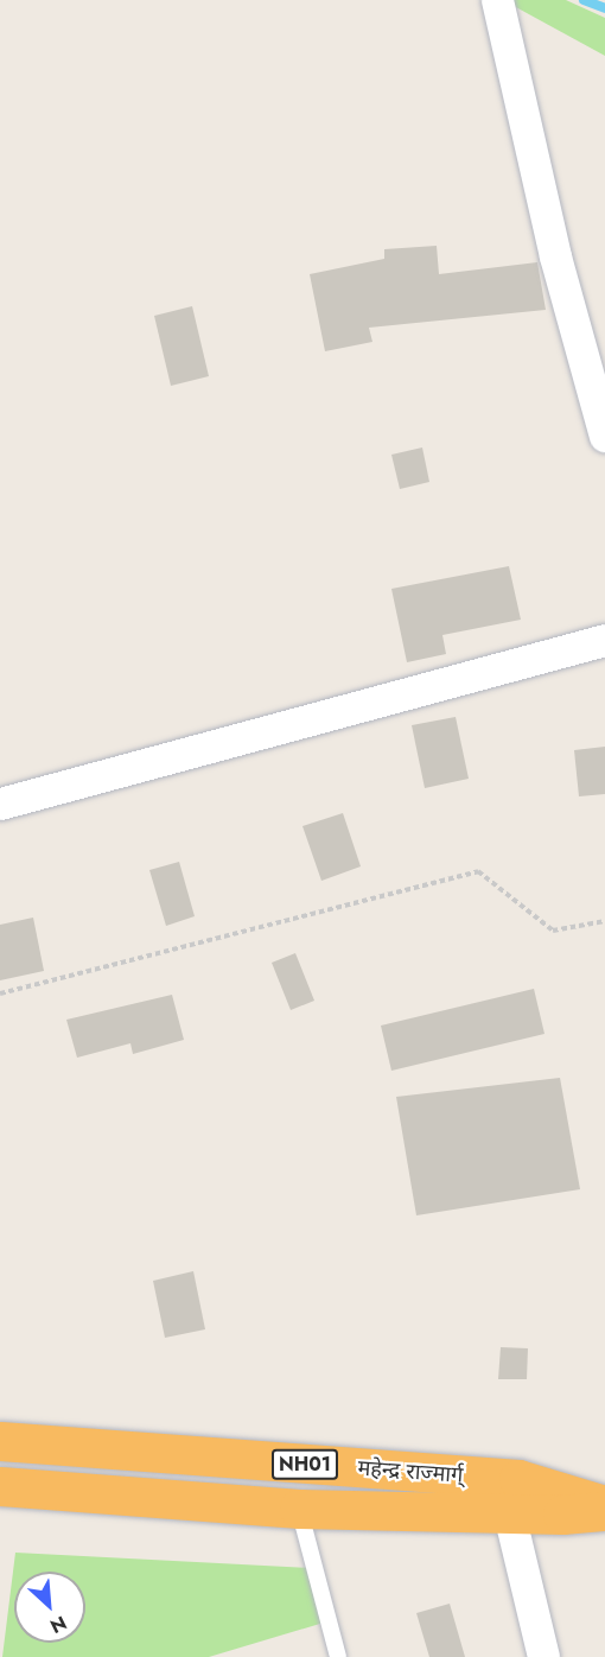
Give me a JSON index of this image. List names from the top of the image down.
{
  "streets": {
    "highway": ["NH01", "महेन्द्र राज्मार्ग्"]
  },
  "north": "bottom right"
}
